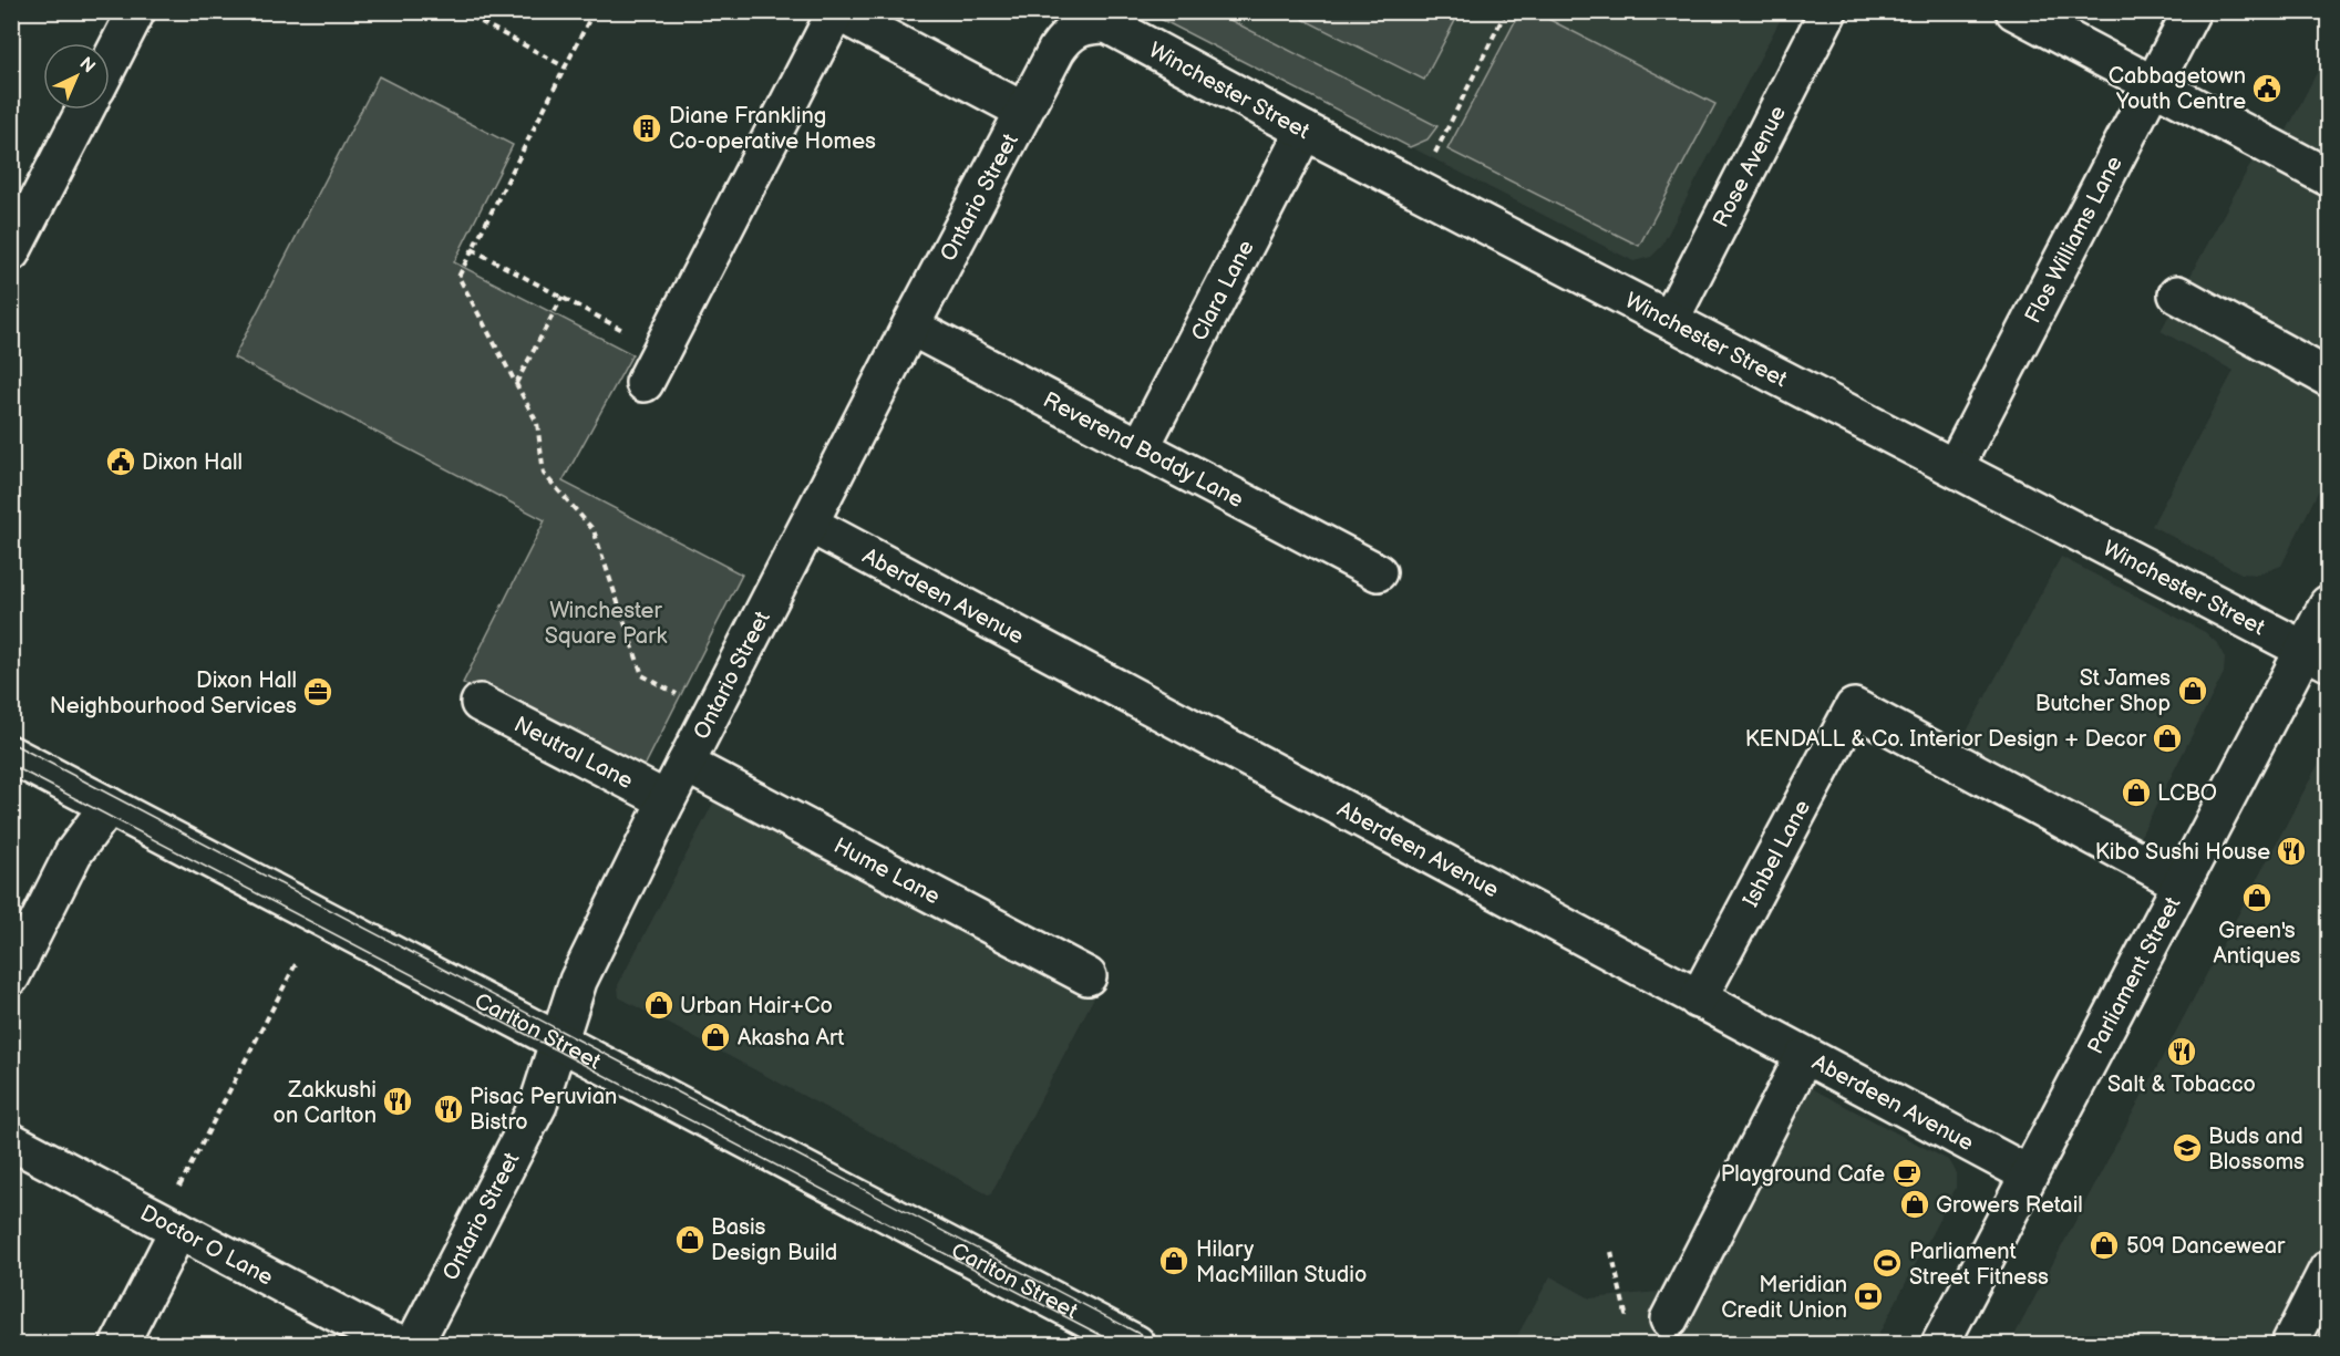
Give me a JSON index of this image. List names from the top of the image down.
{
  "streets": {
    "street": [
      "Winchester Street",
      "Rose Avenue",
      "Ontario Street",
      "Flos Williams Lane",
      "Clara Lane",
      "Reverend Boddy Lane",
      "Aberdeen Avenue",
      "Neutral Lane",
      "Ishbel Lane",
      "Hume Lane",
      "Parliament Street",
      "Carlton Street",
      "Doctor O Lane"
    ]
  },
  "crossings": [
    ["Winchester Street", "Rose Avenue"],
    ["Winchester Street", "Ontario Street"],
    ["Winchester Street", "Flos Williams Lane"],
    ["Winchester Street", "Clara Lane"],
    ["Winchester Street", "Parliament Street"],
    ["Ontario Street", "Reverend Boddy Lane"],
    ["Ontario Street", "Aberdeen Avenue"],
    ["Ontario Street", "Neutral Lane"],
    ["Ontario Street", "Hume Lane"],
    ["Ontario Street", "Carlton Street"],
    ["Clara Lane", "Reverend Boddy Lane"],
    ["Aberdeen Avenue", "Ishbel Lane"],
    ["Aberdeen Avenue", "Parliament Street"],
    ["Ishbel Lane", "Parliament Street"]
  ],
  "parks": ["Winchester Square Park"],
  "places": {
    "public building": ["Cabbagetown Youth Centre", "Dixon Hall"],
    "building": ["Diane Frankling Co-operative Homes"],
    "shop": [
      "St James Butcher Shop",
      "KENDALL & Co. Interior Design + Decor",
      "LCBO",
      "Green's Antiques",
      "Urban Hair+Co",
      "Akasha Art",
      "Growers Retail",
      "Basis Design Build",
      "509 Dancewear",
      "Hilary MacMillan Studio"
    ],
    "office": ["Dixon Hall Neighbourhood Services"],
    "restaurant": [
      "Kibo Sushi House",
      "Salt & Tobacco",
      "Zakkushi on Carlton",
      "Pisac Peruvian Bistro"
    ],
    "school or university": ["Buds and Blossoms"],
    "cafe": ["Playground Cafe"],
    "sports": ["Parliament Street Fitness"],
    "bank": ["Meridian Credit Union"]
  },
  "north": "top right"
}
